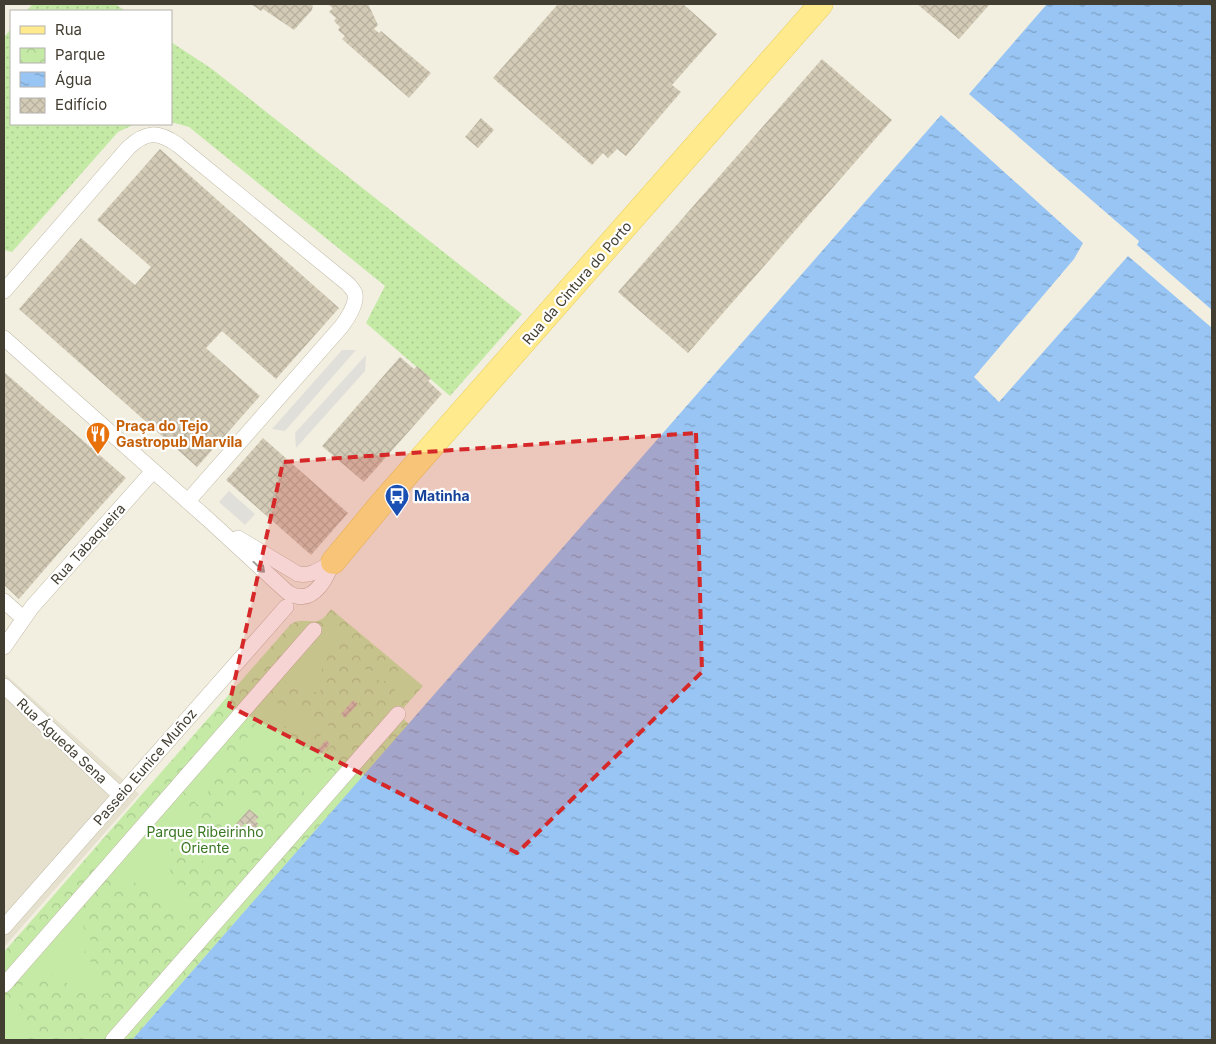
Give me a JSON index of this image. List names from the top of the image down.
{
  "streets": {
    "main road": ["Rua da Cintura do Porto"],
    "street": ["Rua Tabaqueira", "Rua Águeda Sena", "Passeio Eunice Muñoz"]
  },
  "crossings": [
    ["Rua Águeda Sena", "Passeio Eunice Muñoz"]
  ],
  "parks": ["Parque Ribeirinho Oriente"],
  "places": {
    "restaurant": ["Praça do Tejo Gastropub Marvila"],
    "bus stop": ["Matinha"]
  },
  "legend": [
    "Rua",
    "Parque",
    "Água",
    "Edifício"
  ]
}
